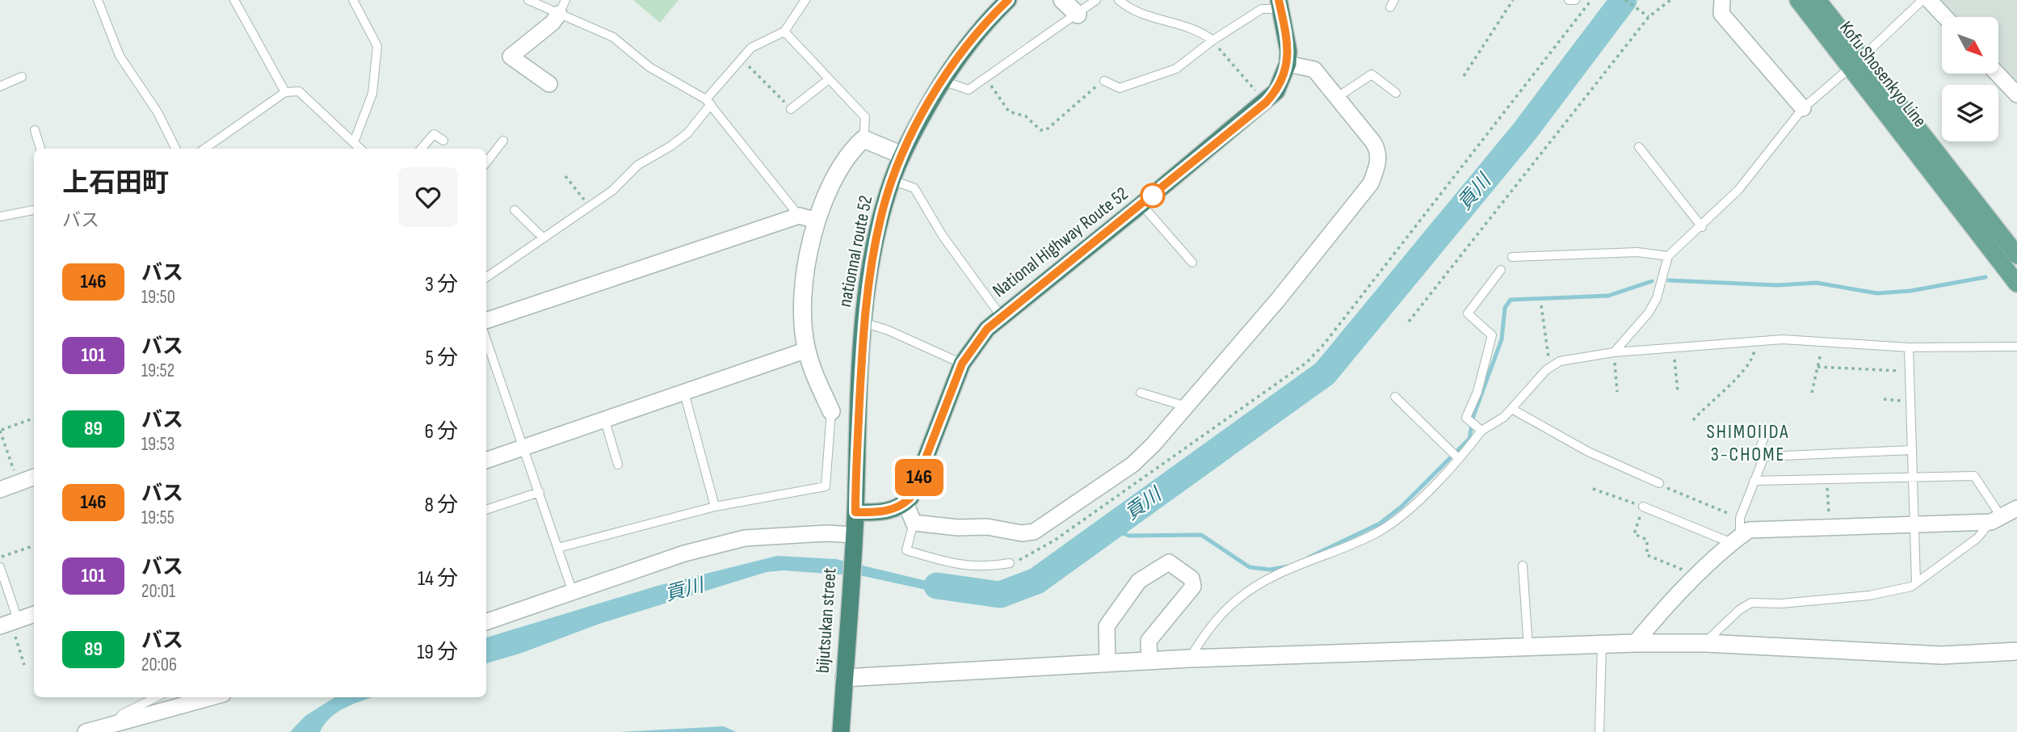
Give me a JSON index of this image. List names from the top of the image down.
{
  "streets": {
    "highway": ["National Highway Route 52", "nationnal route 52", "bijutsukan street"],
    "main road": ["Kofu Shosenkyo Line"]
  },
  "crossings": [
    ["nationnal route 52", "bijutsukan street"]
  ],
  "districts": ["SHIMOIIDA 3-CHOME"],
  "water": ["貢川"],
  "lines": ["bus line 146"],
  "north": "bottom right",
  "page": {
    "on_map": "146",
    "heading": ["上石田町", "バス"],
    "list": [
      {
        "mark": "146",
        "name": "バス",
        "note": "19:50",
        "value": "3 分"
      },
      {
        "mark": "101",
        "name": "バス",
        "note": "19:52",
        "value": "5 分"
      },
      {
        "mark": "89",
        "name": "バス",
        "note": "19:53",
        "value": "6 分"
      },
      {
        "mark": "146",
        "name": "バス",
        "note": "19:55",
        "value": "8 分"
      },
      {
        "mark": "101",
        "name": "バス",
        "note": "20:01",
        "value": "14 分"
      },
      {
        "mark": "89",
        "name": "バス",
        "note": "20:06",
        "value": "19 分"
      }
    ]
  }
}
